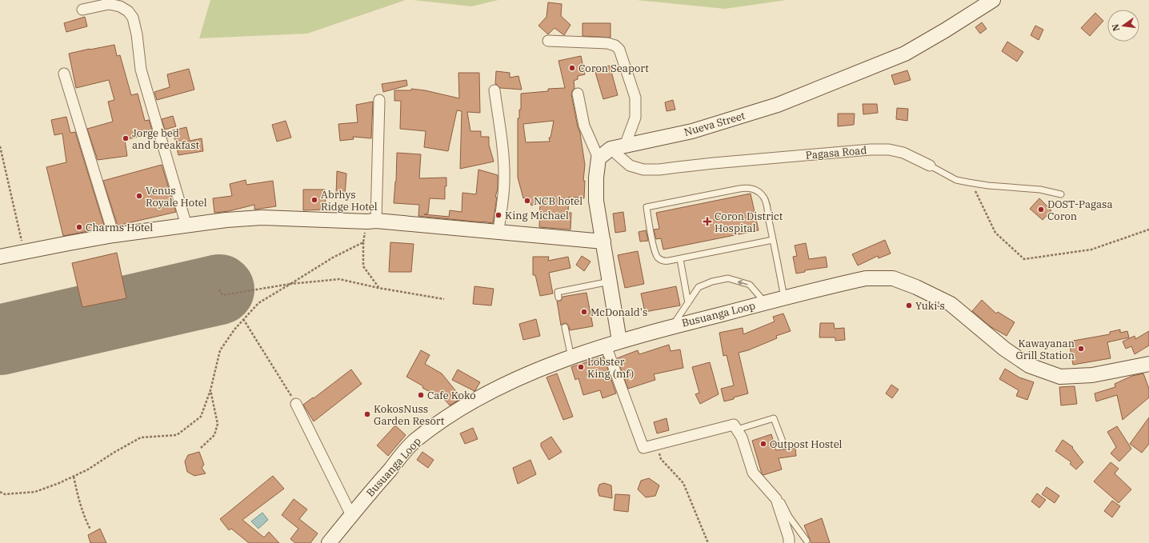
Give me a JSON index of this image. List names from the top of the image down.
{
  "streets": {
    "main road": ["Nueva Street", "Busuanga Loop"],
    "street": ["Pagasa Road"]
  },
  "crossings": [
    ["Nueva Street", "Pagasa Road"]
  ],
  "places": {
    "other": [
      "Coron Seaport",
      "Jorge bed and breakfast",
      "Venus Royale Hotel",
      "Abrhys Ridge Hotel",
      "NCB hotel",
      "DOST-Pagasa Coron",
      "King Michael",
      "Charms Hotel",
      "Yuki's",
      "McDonald's",
      "Kawayanan Grill Station",
      "Lobster King (mf)",
      "Cafe Koko",
      "KokosNuss Garden Resort",
      "Outpost Hostel"
    ],
    "health": ["Coron District Hospital"]
  },
  "north": "left"
}
